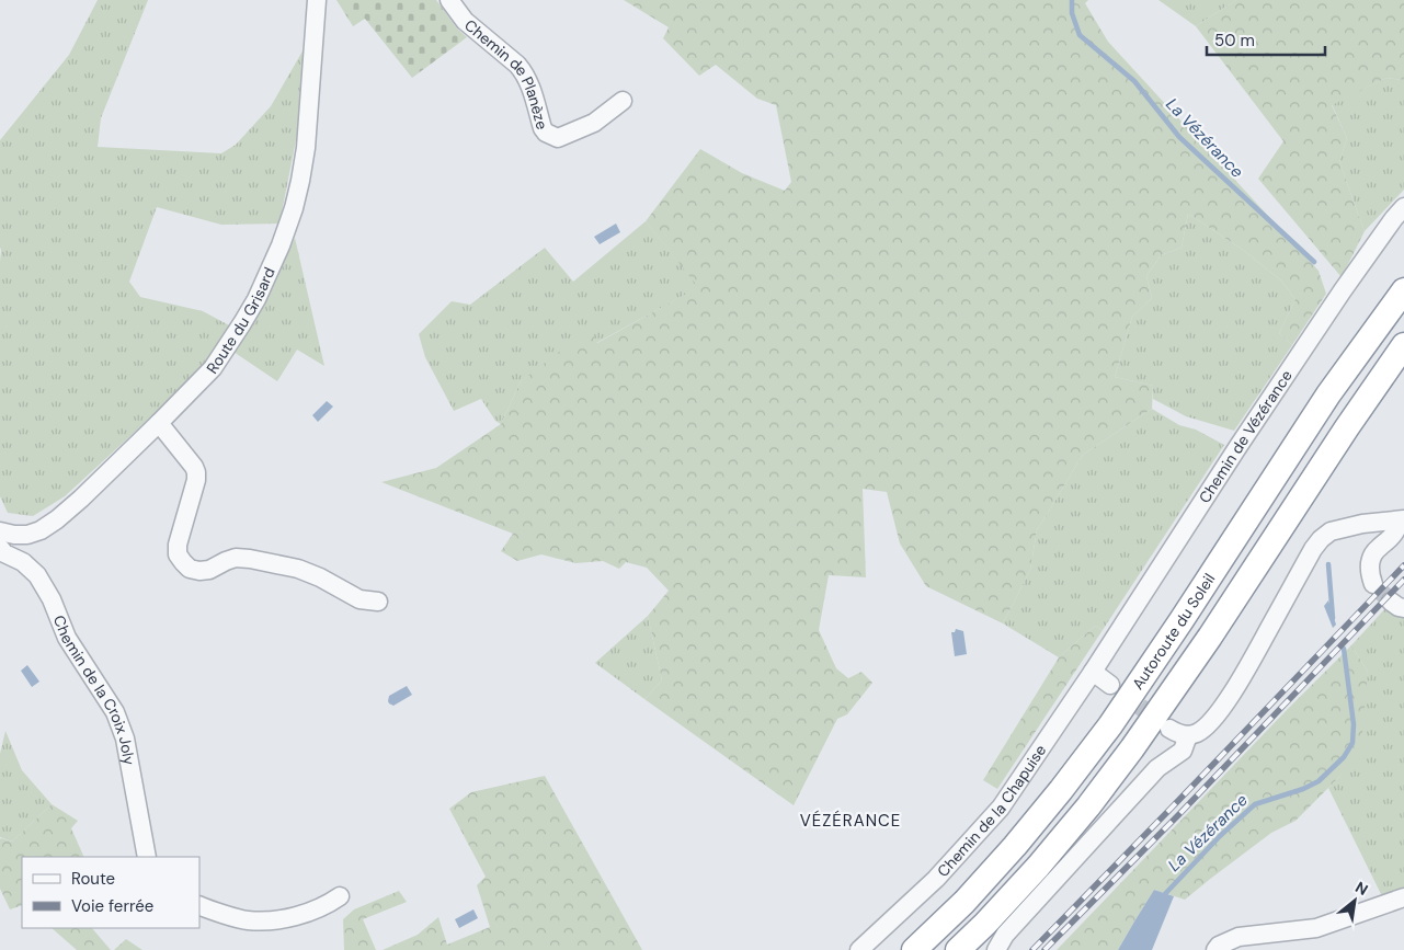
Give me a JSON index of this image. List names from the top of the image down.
{
  "streets": {
    "highway": ["Autoroute du Soleil"],
    "street": [
      "Chemin de Planèze",
      "Route du Grisard",
      "Chemin de Vézérance",
      "Chemin de la Croix Joly",
      "Chemin de la Chapuise"
    ]
  },
  "crossings": [
    ["Chemin de Vézérance", "Chemin de la Chapuise"]
  ],
  "districts": ["VÉZÉRANCE"],
  "water": ["La Vézérance"],
  "legend": ["Route", "Voie ferrée"],
  "scale_bar": "50 m",
  "north": "top right"
}
